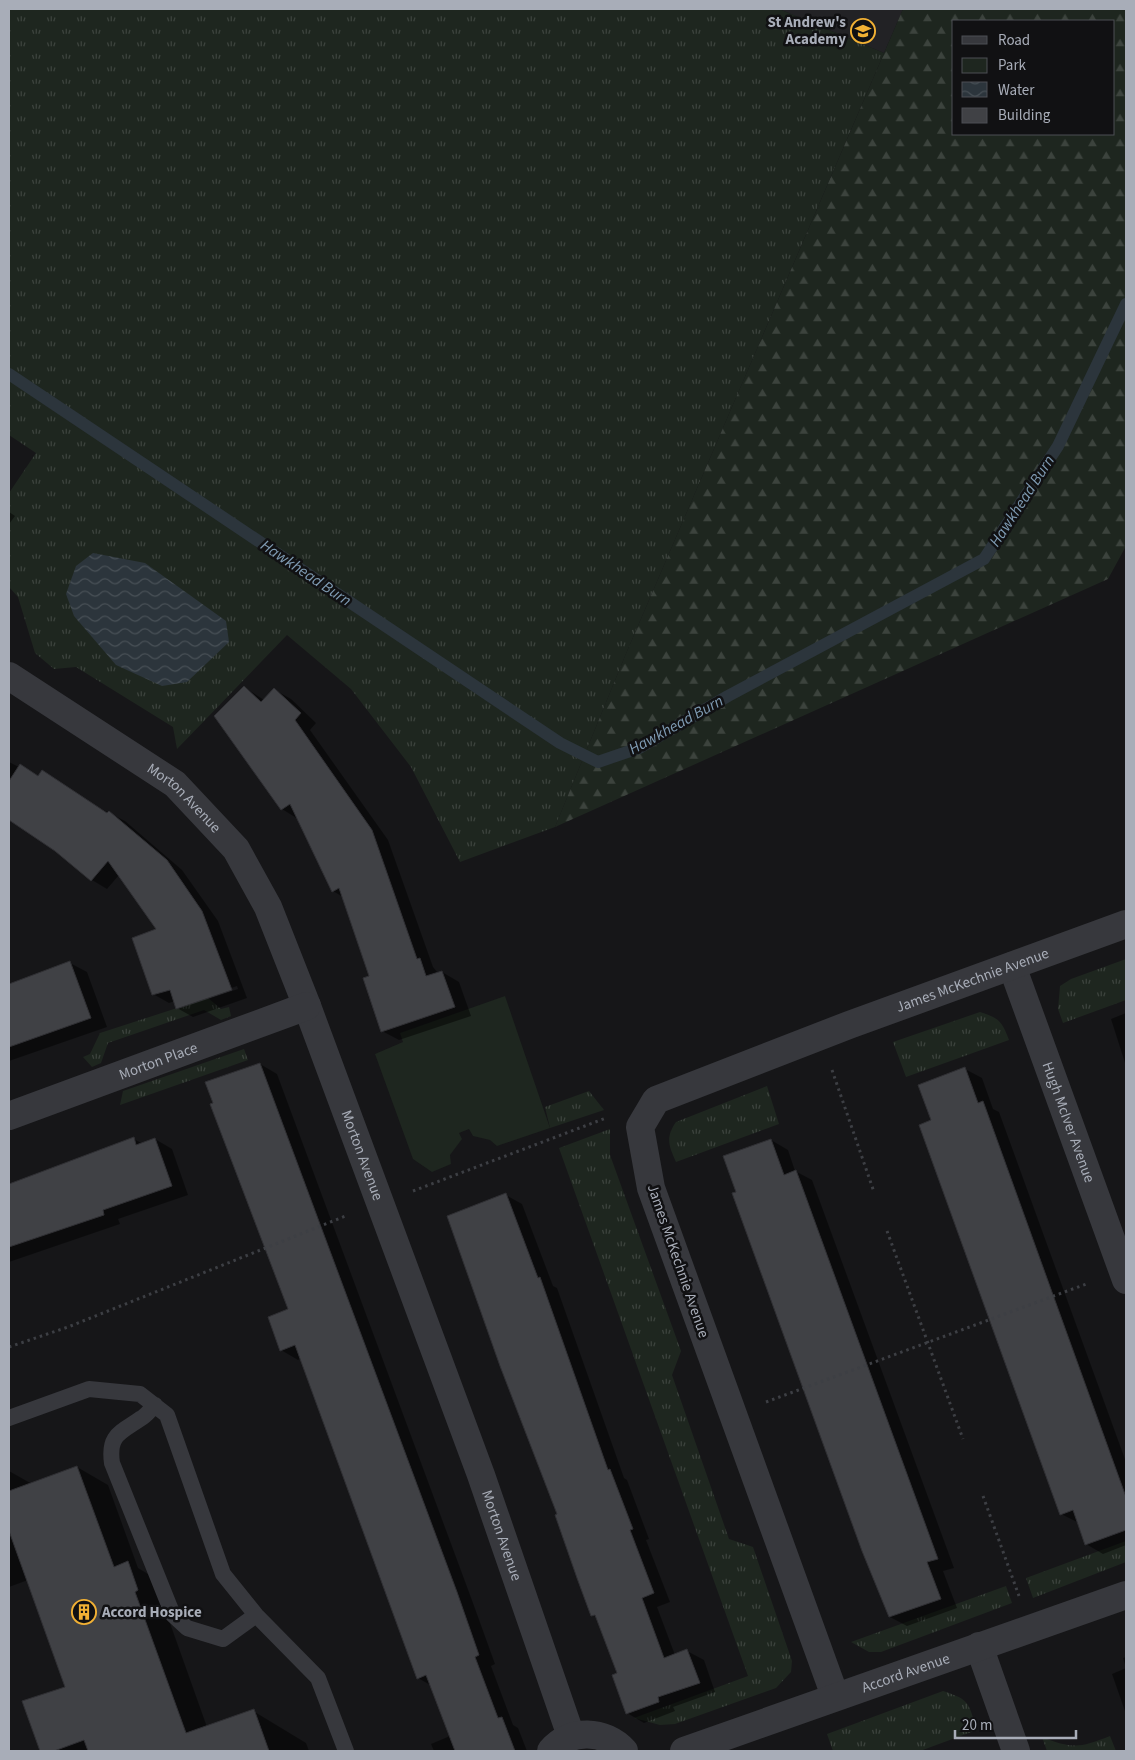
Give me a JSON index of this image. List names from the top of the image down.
{
  "streets": {
    "street": [
      "Morton Avenue",
      "James McKechnie Avenue",
      "Morton Place",
      "Hugh McIver Avenue",
      "Accord Avenue"
    ]
  },
  "crossings": [
    ["Morton Avenue", "Morton Place"],
    ["James McKechnie Avenue", "Hugh McIver Avenue"],
    ["James McKechnie Avenue", "Accord Avenue"]
  ],
  "water": ["Hawkhead Burn"],
  "places": {
    "school or university": ["St Andrew's Academy"],
    "building": ["Accord Hospice"]
  },
  "legend": [
    "Road",
    "Park",
    "Water",
    "Building"
  ],
  "scale_bar": "20 m"
}
